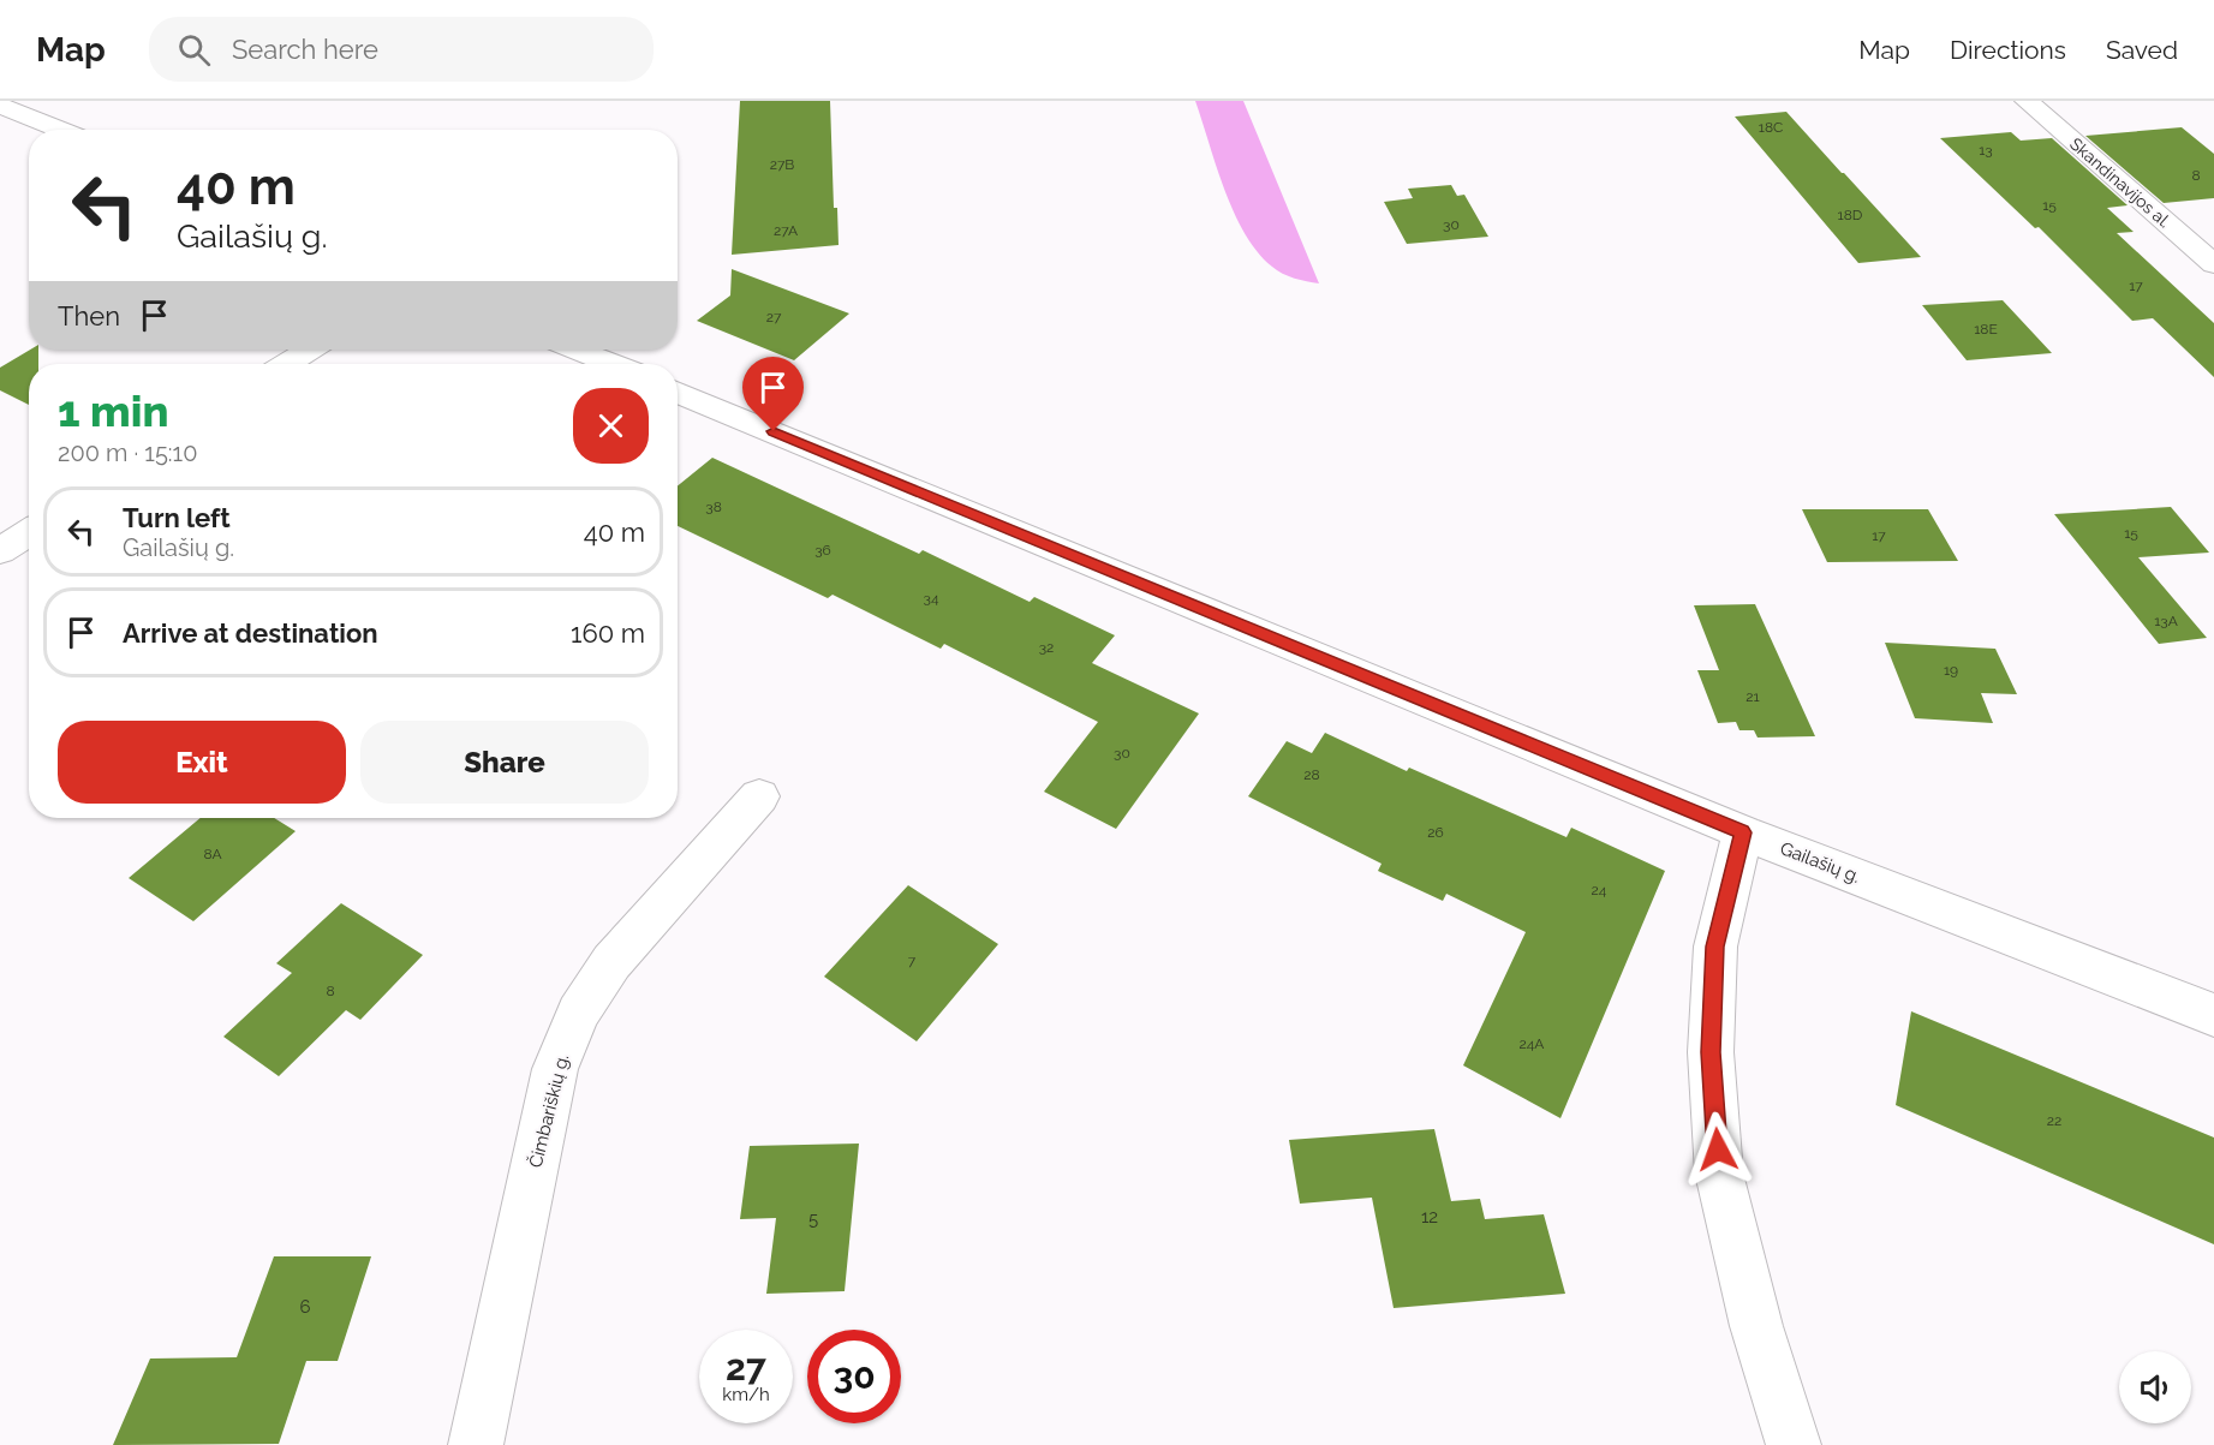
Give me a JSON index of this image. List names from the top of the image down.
{
  "streets": {
    "street": ["Skandinavijos al.", "Gailašių g.", "Čimbariškių g."]
  },
  "house_numbers": [
    "18C",
    "13",
    "27B",
    "8",
    "15",
    "18D",
    "30",
    "27A",
    "17",
    "27",
    "18E",
    "38",
    "15",
    "17",
    "36",
    "34",
    "13A",
    "32",
    "19",
    "21",
    "30",
    "28",
    "26",
    "8A",
    "24",
    "7",
    "8",
    "24A",
    "22",
    "12",
    "5",
    "6"
  ],
  "page": {
    "header": "Map",
    "search": "Search here",
    "nav": ["Map", "Directions", "Saved"],
    "turn": ["40 m", "Gailašių g."],
    "then": "Then",
    "heading": ["1 min", "200 m · 15:10"],
    "list": [
      {
        "name": "Turn left",
        "note": "Gailašių g.",
        "value": "40 m"
      },
      {
        "name": "Arrive at destination",
        "value": "160 m"
      }
    ],
    "buttons": ["Exit", "Share"],
    "speed": "27 km/h",
    "limit": "30"
  }
}
